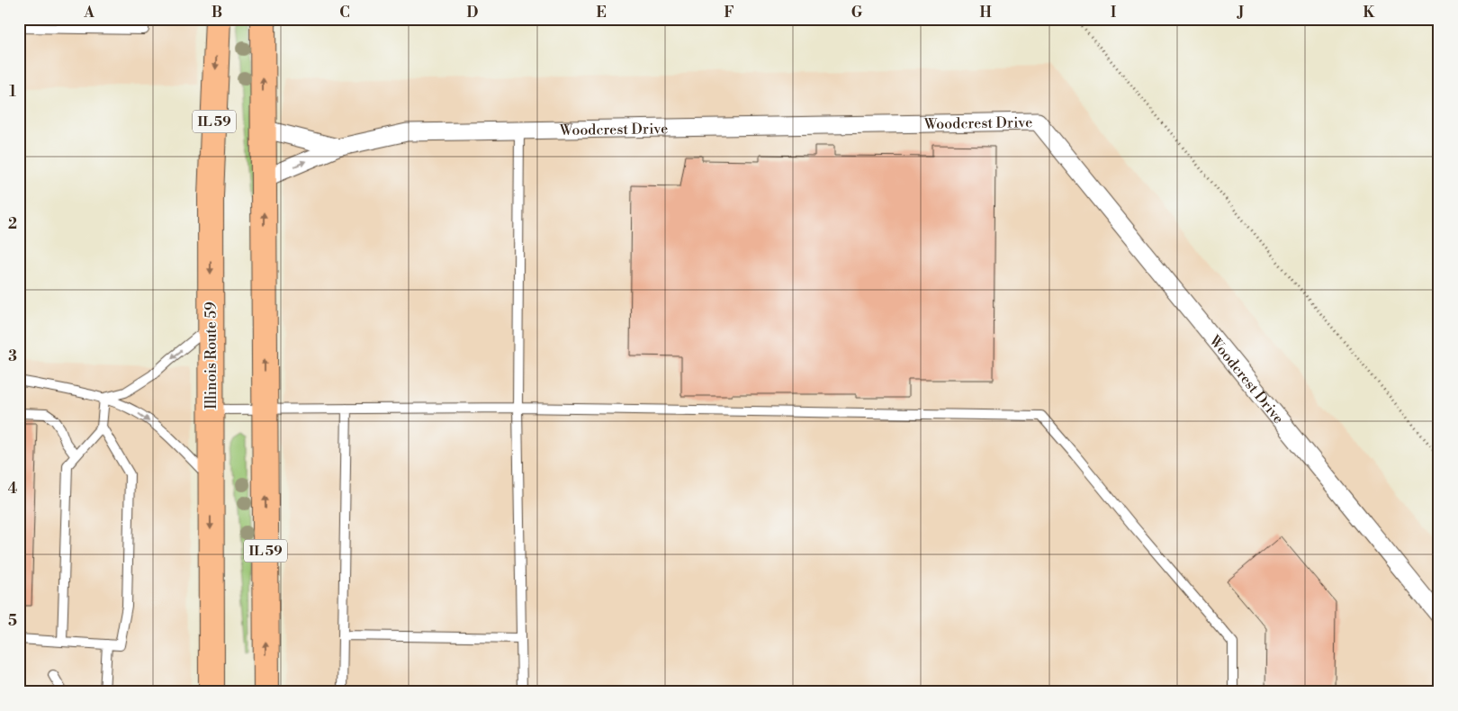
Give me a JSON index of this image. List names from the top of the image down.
{
  "streets": {
    "main road": ["IL 59", "Illinois Route 59"],
    "street": ["Woodcrest Drive"]
  },
  "crossings": [
    ["IL 59", "Woodcrest Drive"]
  ],
  "grid": {
    "columns": [
      "A",
      "B",
      "C",
      "D",
      "E",
      "F",
      "G",
      "H",
      "I",
      "J",
      "K"
    ],
    "rows": [
      "1",
      "2",
      "3",
      "4",
      "5"
    ]
  }
}
